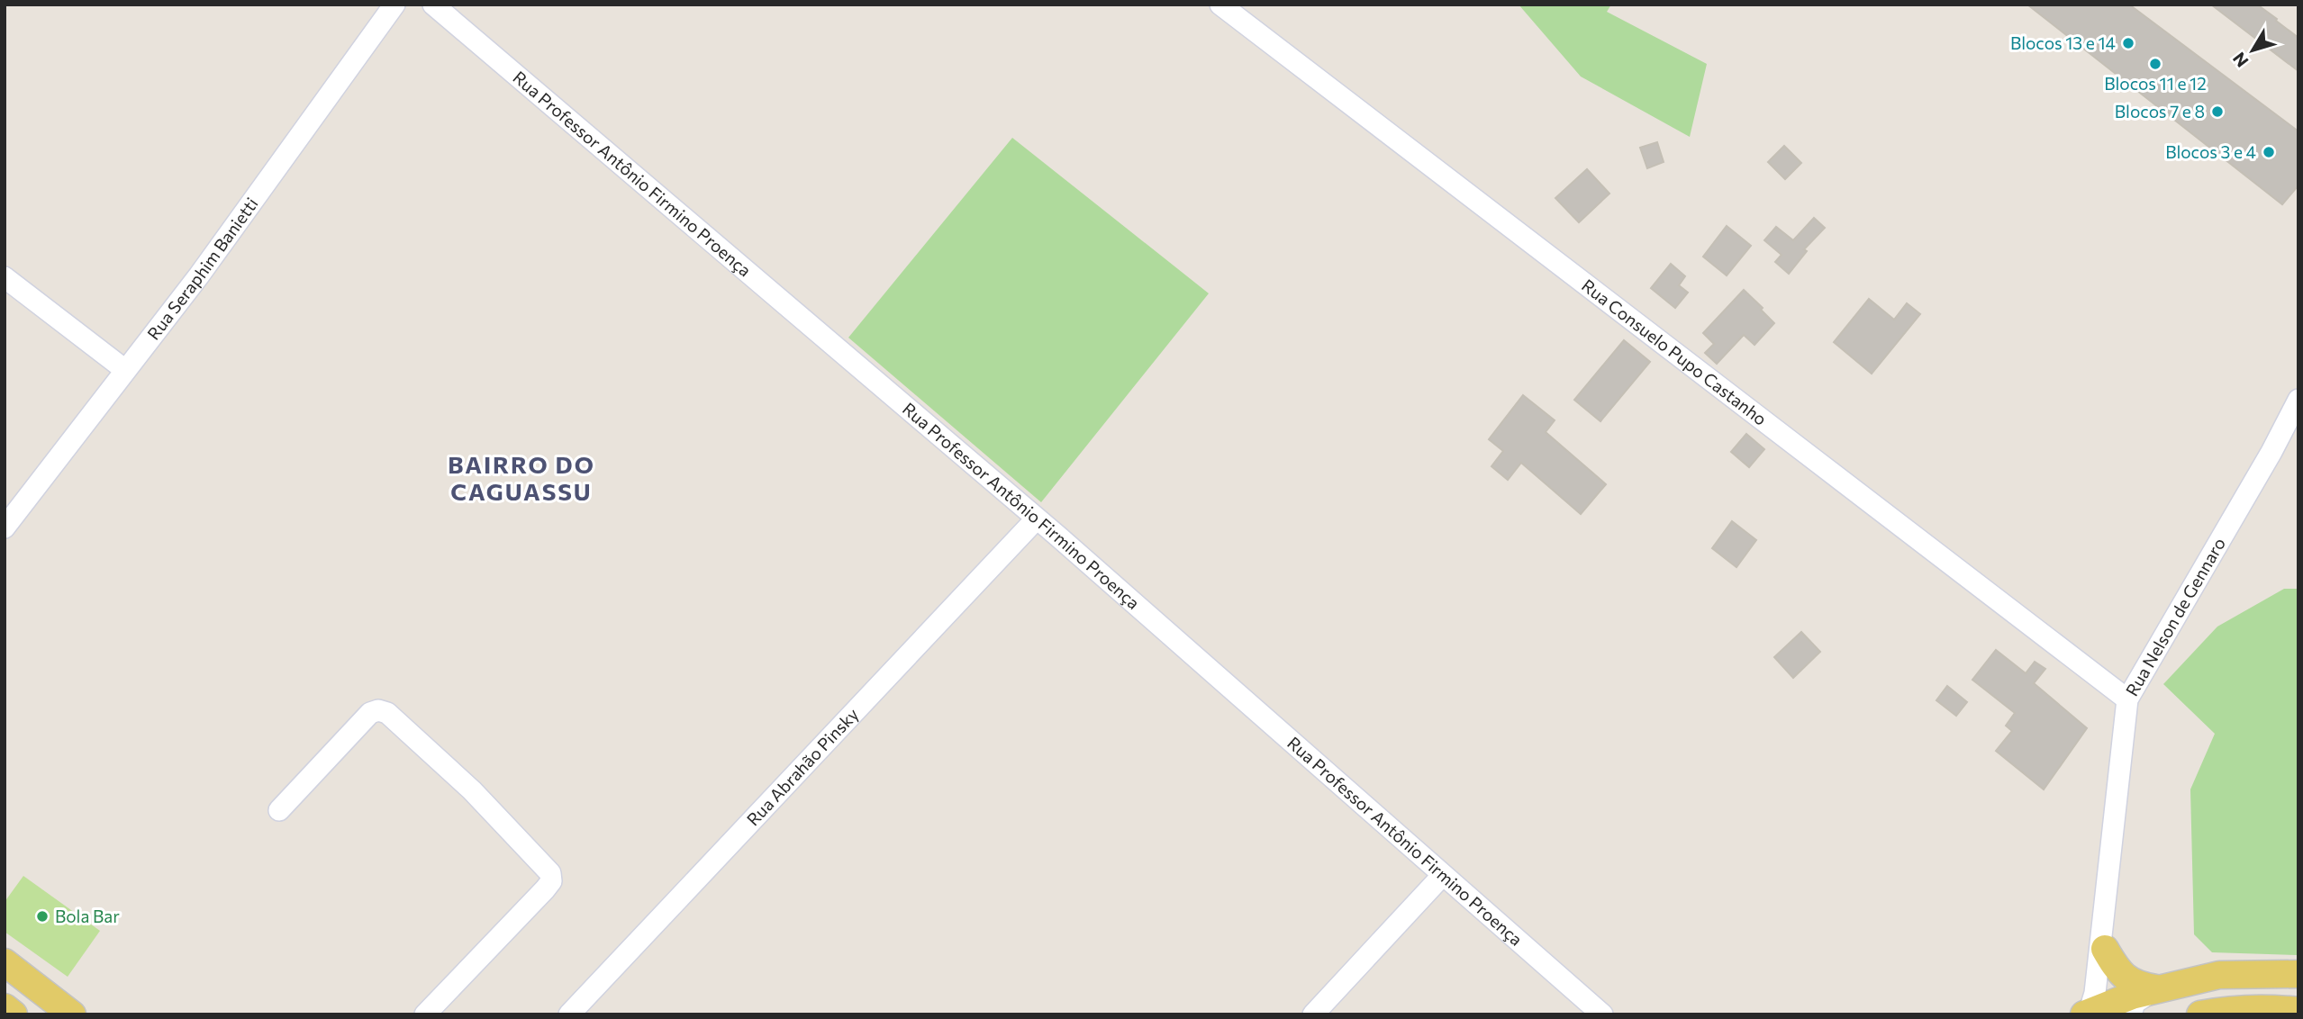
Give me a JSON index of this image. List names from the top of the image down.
{
  "streets": {
    "street": [
      "Rua Professor Antônio Firmino Proença",
      "Rua Seraphim Banietti",
      "Rua Consuelo Pupo Castanho",
      "Rua Nelson de Gennaro",
      "Rua Abrahão Pinsky"
    ]
  },
  "crossings": [
    ["Rua Professor Antônio Firmino Proença", "Rua Abrahão Pinsky"],
    ["Rua Consuelo Pupo Castanho", "Rua Nelson de Gennaro"]
  ],
  "districts": ["BAIRRO DO CAGUASSU"],
  "places": [
    "Blocos 13 e 14",
    "Blocos 11 e 12",
    "Blocos 7 e 8",
    "Blocos 3 e 4",
    "Bola Bar"
  ],
  "north": "bottom left"
}
